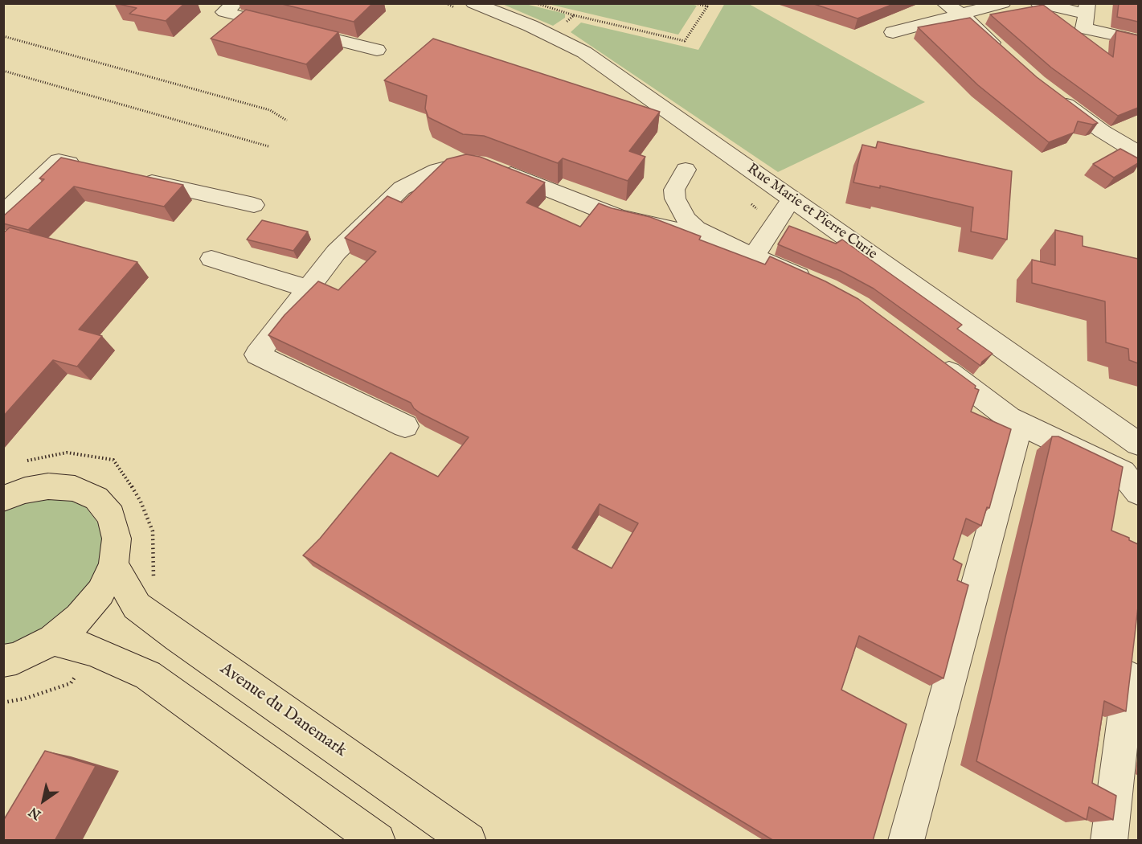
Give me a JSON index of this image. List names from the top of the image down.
{
  "streets": {
    "main road": ["Avenue du Danemark"],
    "street": ["Rue Marie et Pierre Curie"]
  },
  "north": "bottom left"
}
